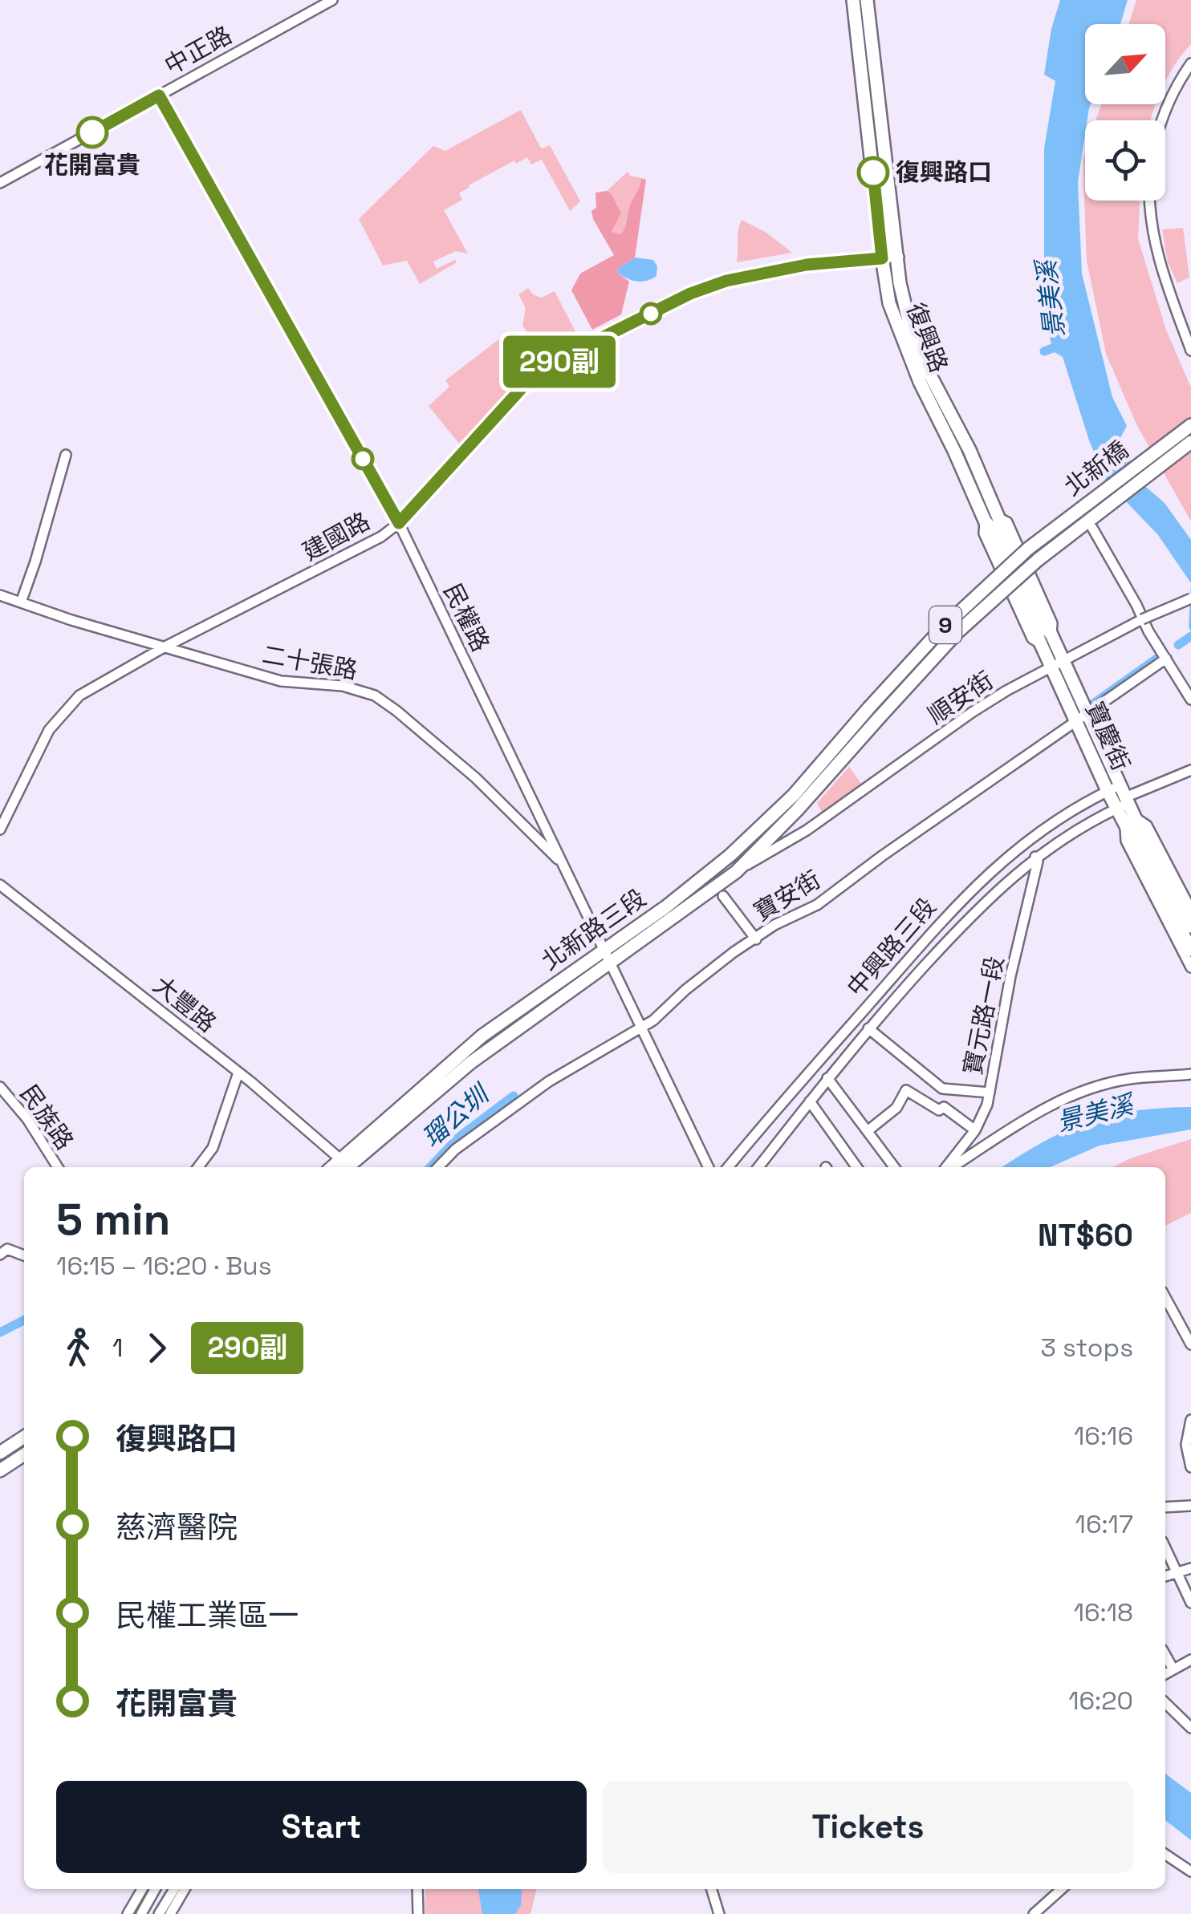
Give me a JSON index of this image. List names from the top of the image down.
{
  "streets": {
    "main road": [
      "復興路",
      "北新橋",
      "9",
      "寶慶街",
      "北新路三段"
    ],
    "street": [
      "中正路",
      "建國路",
      "民權路",
      "二十張路",
      "順安街",
      "寶安街",
      "中興路三段",
      "大豐路",
      "寶元路一段",
      "民族路"
    ]
  },
  "crossings": [
    ["中正路", "民權路"],
    ["復興路", "建國路"],
    ["復興路", "順安街"],
    ["復興路", "寶慶街"],
    ["北新橋", "北新路三段"],
    ["建國路", "民權路"],
    ["建國路", "二十張路"],
    ["民權路", "二十張路"],
    ["民權路", "寶安街"],
    ["民權路", "北新路三段"],
    ["順安街", "寶慶街"],
    ["順安街", "北新路三段"],
    ["寶慶街", "寶安街"],
    ["寶慶街", "中興路三段"],
    ["北新路三段", "大豐路"],
    ["中興路三段", "寶元路一段"]
  ],
  "water": ["景美溪", "瑠公圳"],
  "places": ["花開富貴", "復興路口"],
  "lines": ["bus line 290副"],
  "north": "top right",
  "page": {
    "on_map": "290副",
    "heading": ["5 min", "16:15 – 16:20 · Bus", "NT$60"],
    "legs": ["1", "290副", "3 stops"],
    "list": [
      {
        "name": "復興路口",
        "value": "16:16"
      },
      {
        "name": "慈濟醫院",
        "value": "16:17"
      },
      {
        "name": "民權工業區一",
        "value": "16:18"
      },
      {
        "name": "花開富貴",
        "value": "16:20"
      }
    ],
    "buttons": ["Start", "Tickets"]
  }
}
